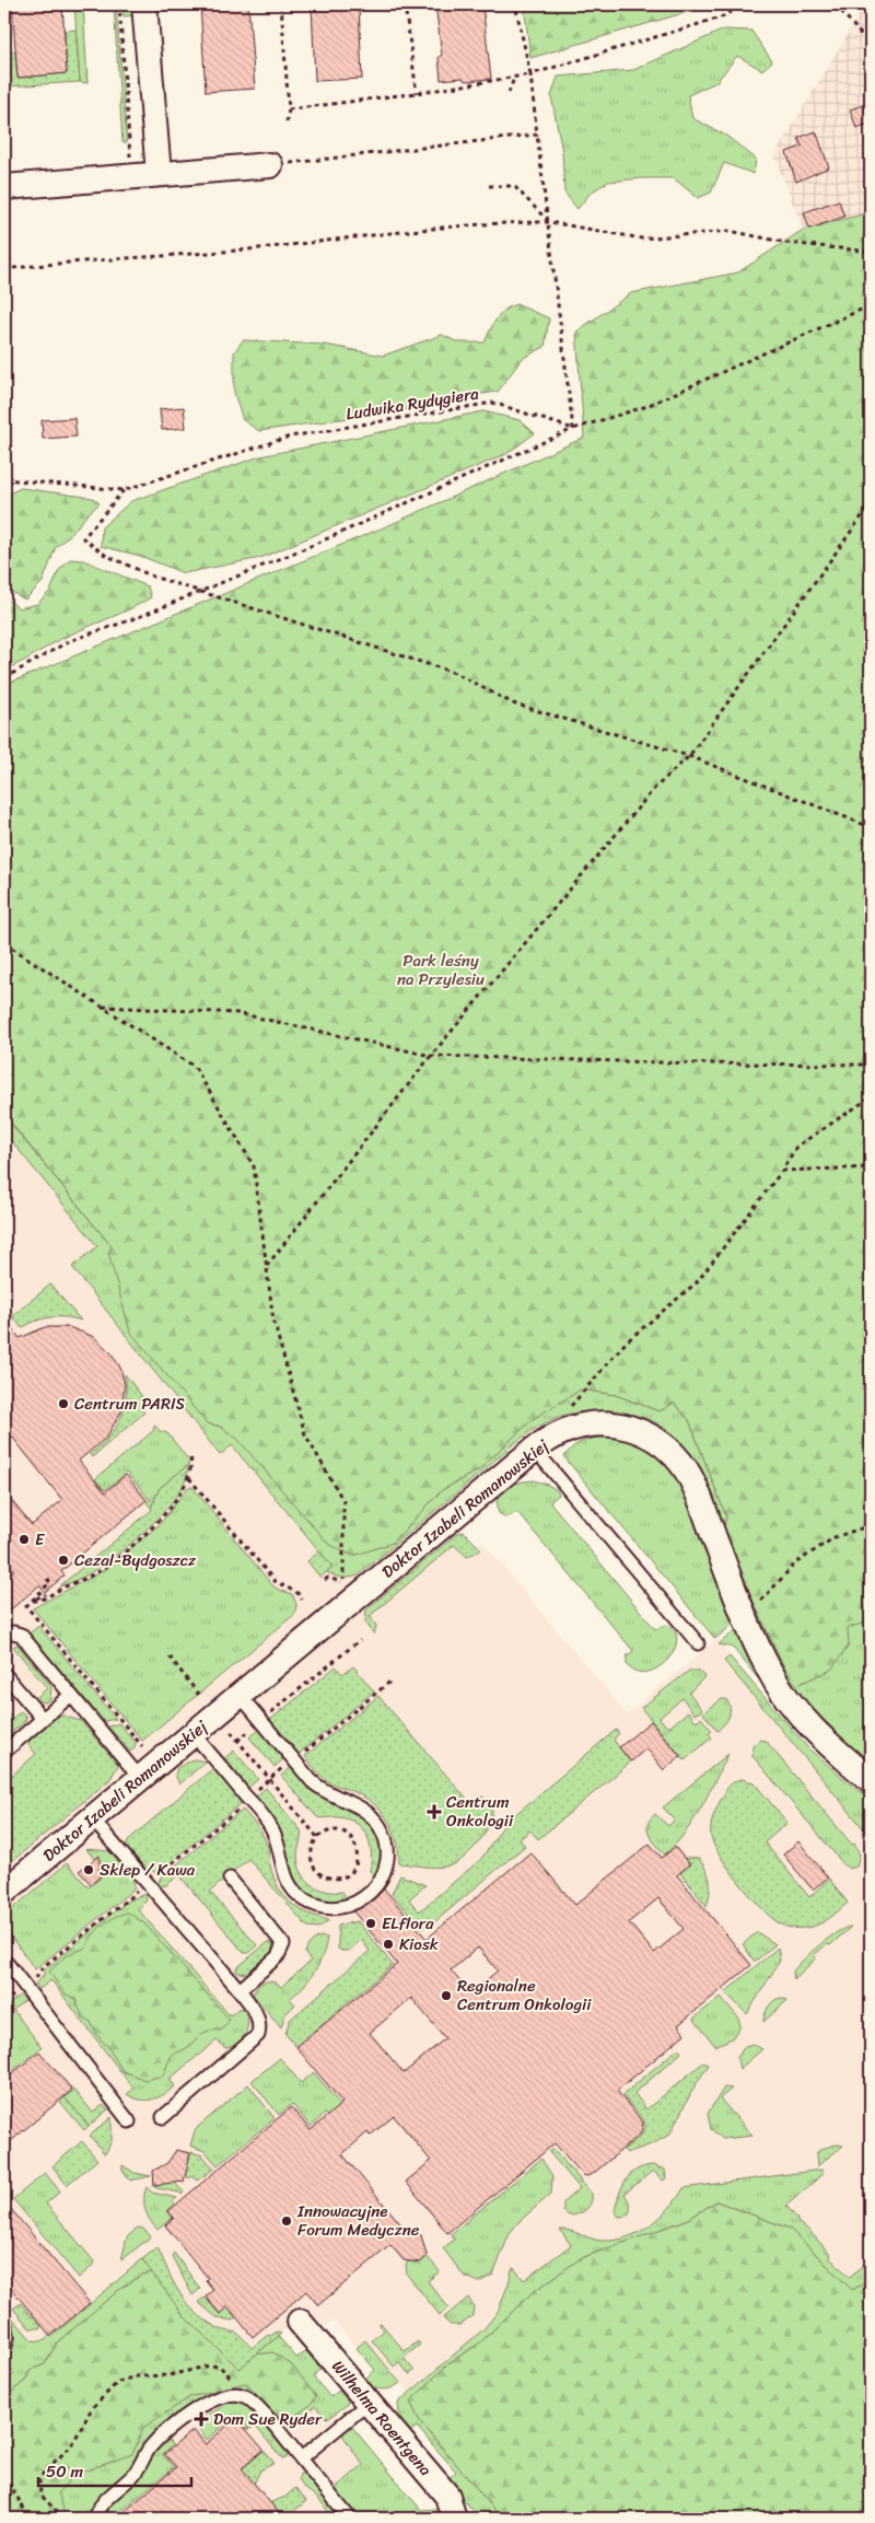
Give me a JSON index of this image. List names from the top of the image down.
{
  "streets": {
    "street": ["Doktor Izabeli Romanowskiej", "Wilhelma Roentgena"],
    "path": ["Ludwika Rydygiera"]
  },
  "parks": ["Park leśny na Przylesiu"],
  "places": {
    "other": [
      "Centrum PARIS",
      "E",
      "Cezal-Bydgoszcz",
      "Sklep / Kawa",
      "ELflora",
      "Kiosk",
      "Regionalne Centrum Onkologii",
      "Innowacyjne Forum Medyczne"
    ],
    "health": ["Centrum Onkologii", "Dom Sue Ryder"]
  },
  "scale_bar": "50 m"
}
